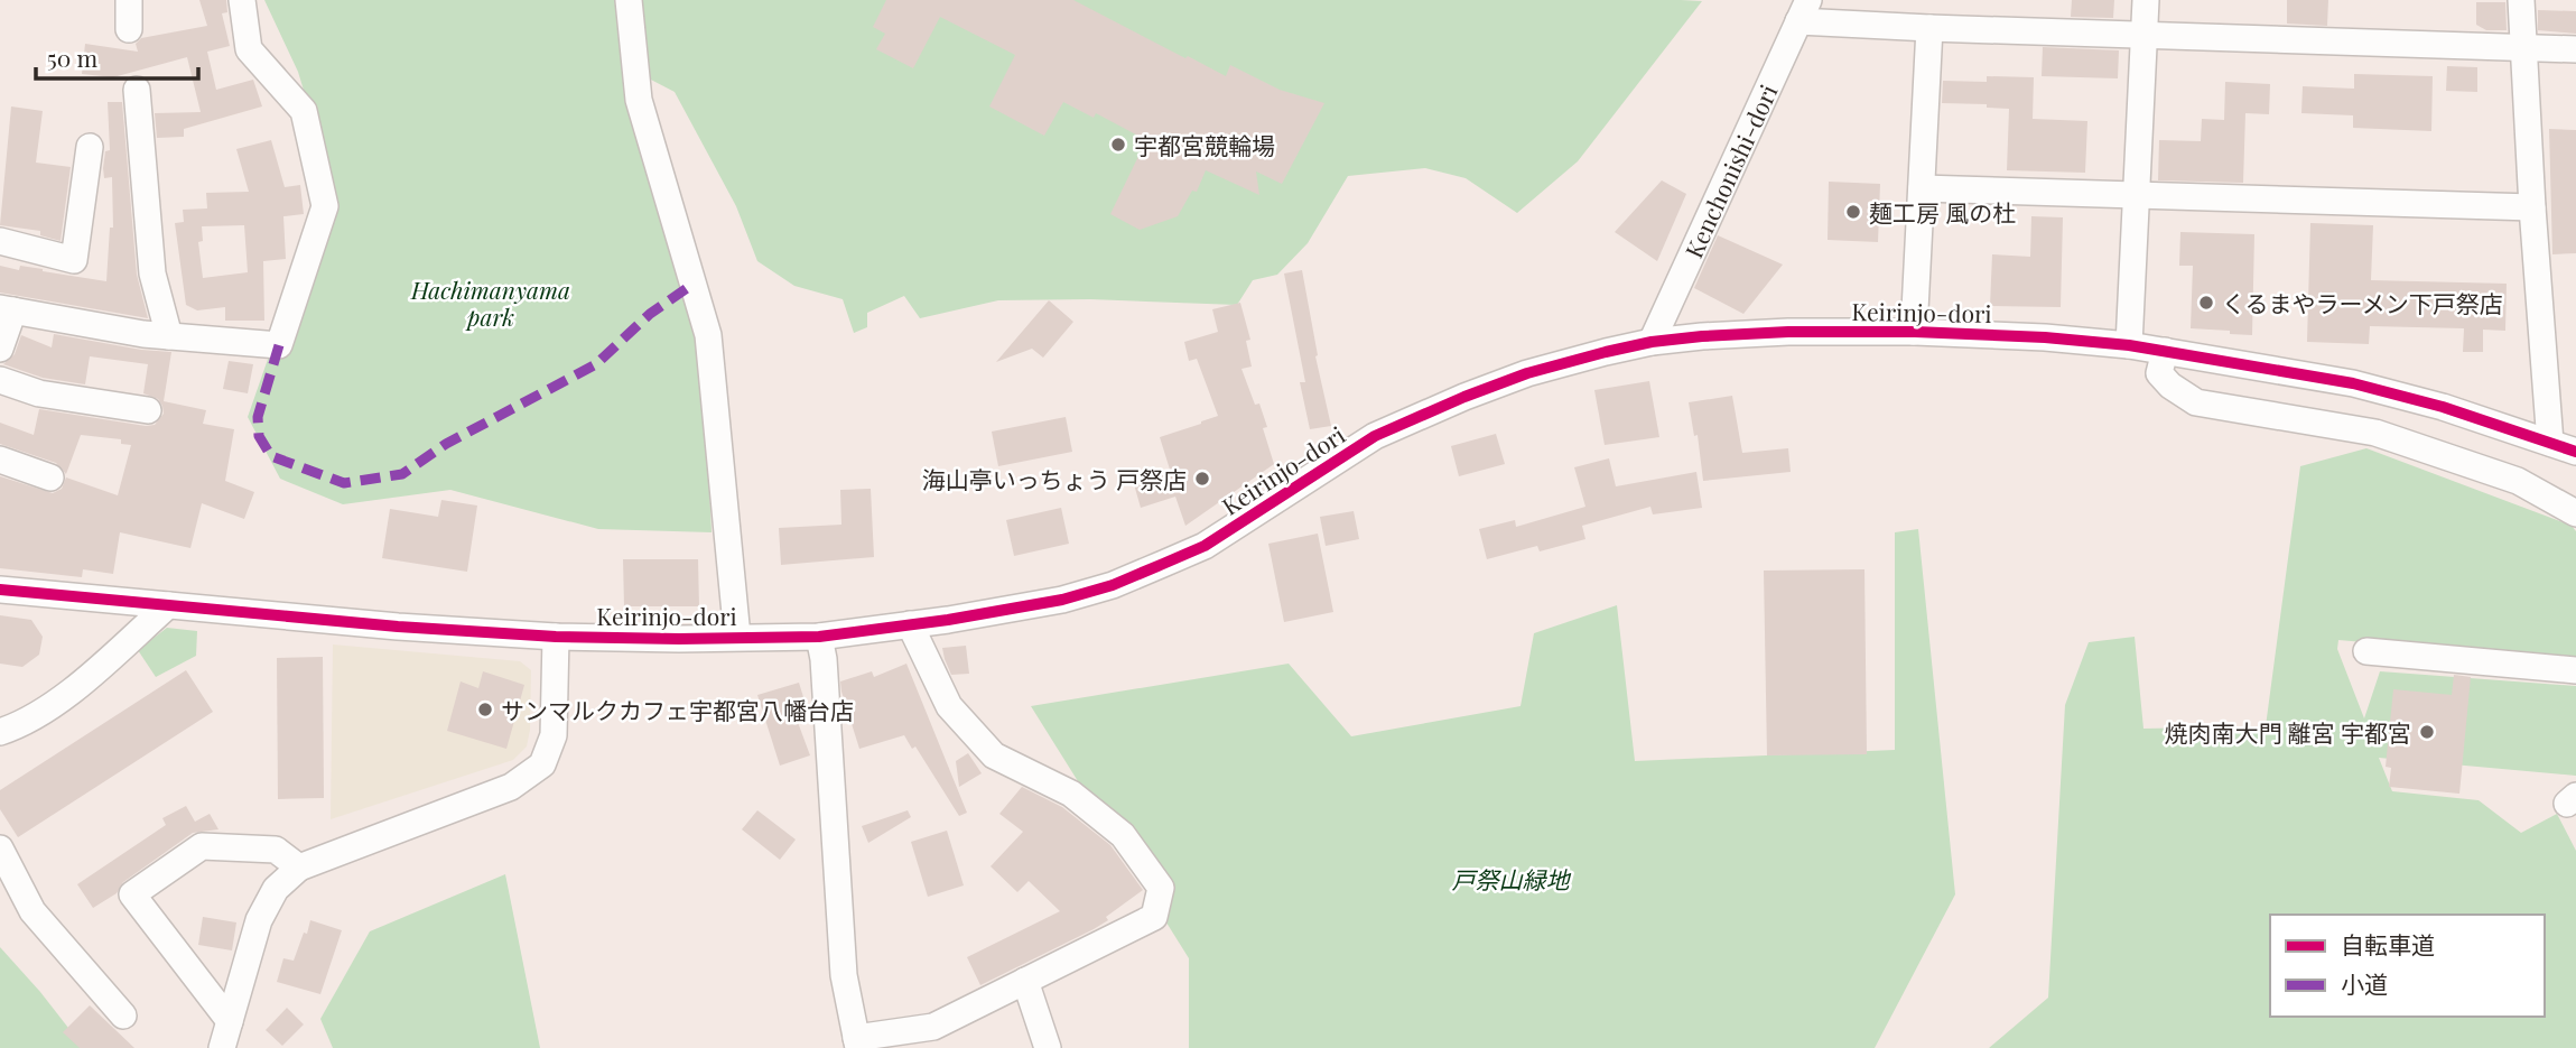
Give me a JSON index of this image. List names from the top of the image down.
{
  "streets": {
    "street": ["Kenchonishi-dori", "Keirinjo-dori"]
  },
  "crossings": [
    ["Kenchonishi-dori", "Keirinjo-dori"]
  ],
  "parks": ["Hachimanyama park", "戸祭山緑地"],
  "places": [
    "宇都宮競輪場",
    "麺工房 風の杜",
    "くるまやラーメン下戸祭店",
    "海山亭いっちょう 戸祭店",
    "サンマルクカフェ宇都宮八幡台店",
    "焼肉南大門 離宮 宇都宮"
  ],
  "legend": ["自転車道", "小道"],
  "scale_bar": "50 m"
}
